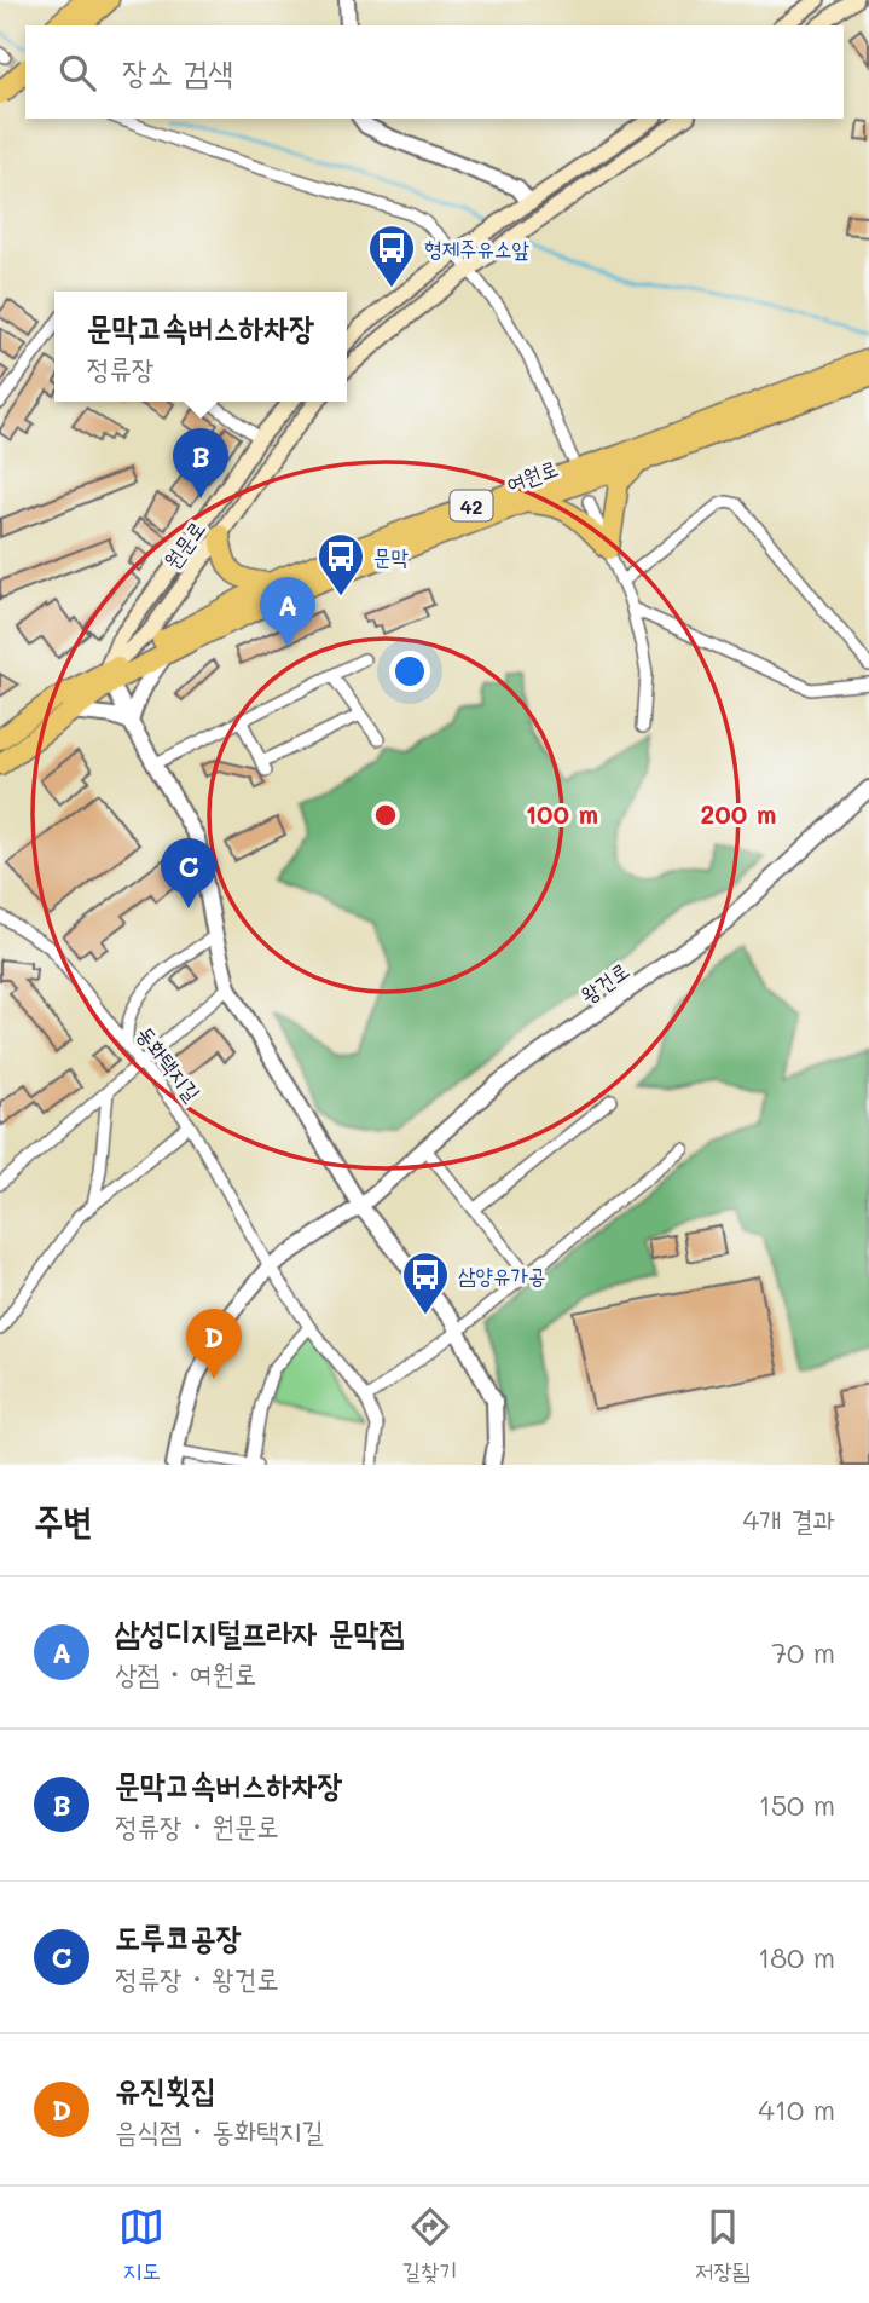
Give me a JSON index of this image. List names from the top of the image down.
{
  "streets": {
    "highway": ["여원로", "42"],
    "main road": ["원문로"],
    "street": ["왕건로", "동화택지길"]
  },
  "crossings": [
    ["여원로", "원문로"]
  ],
  "places": {
    "bus stop": ["형제주유소앞", "문막", "삼양유가공"]
  },
  "page": {
    "search": "장소 검색",
    "popup": ["문막고속버스하차장", "정류장"],
    "pins": [
      "B",
      "A",
      "C",
      "D"
    ],
    "heading": ["주변", "4개 결과"],
    "list": [
      {
        "mark": "A",
        "name": "삼성디지털프라자 문막점",
        "note": "상점 · 여원로",
        "value": "70 m"
      },
      {
        "mark": "B",
        "name": "문막고속버스하차장",
        "note": "정류장 · 원문로",
        "value": "150 m"
      },
      {
        "mark": "C",
        "name": "도루코공장",
        "note": "정류장 · 왕건로",
        "value": "180 m"
      },
      {
        "mark": "D",
        "name": "유진횟집",
        "note": "음식점 · 동화택지길",
        "value": "410 m"
      }
    ],
    "nav": ["지도", "길찾기", "저장됨"]
  },
  "rings": ["100 m", "200 m"]
}
